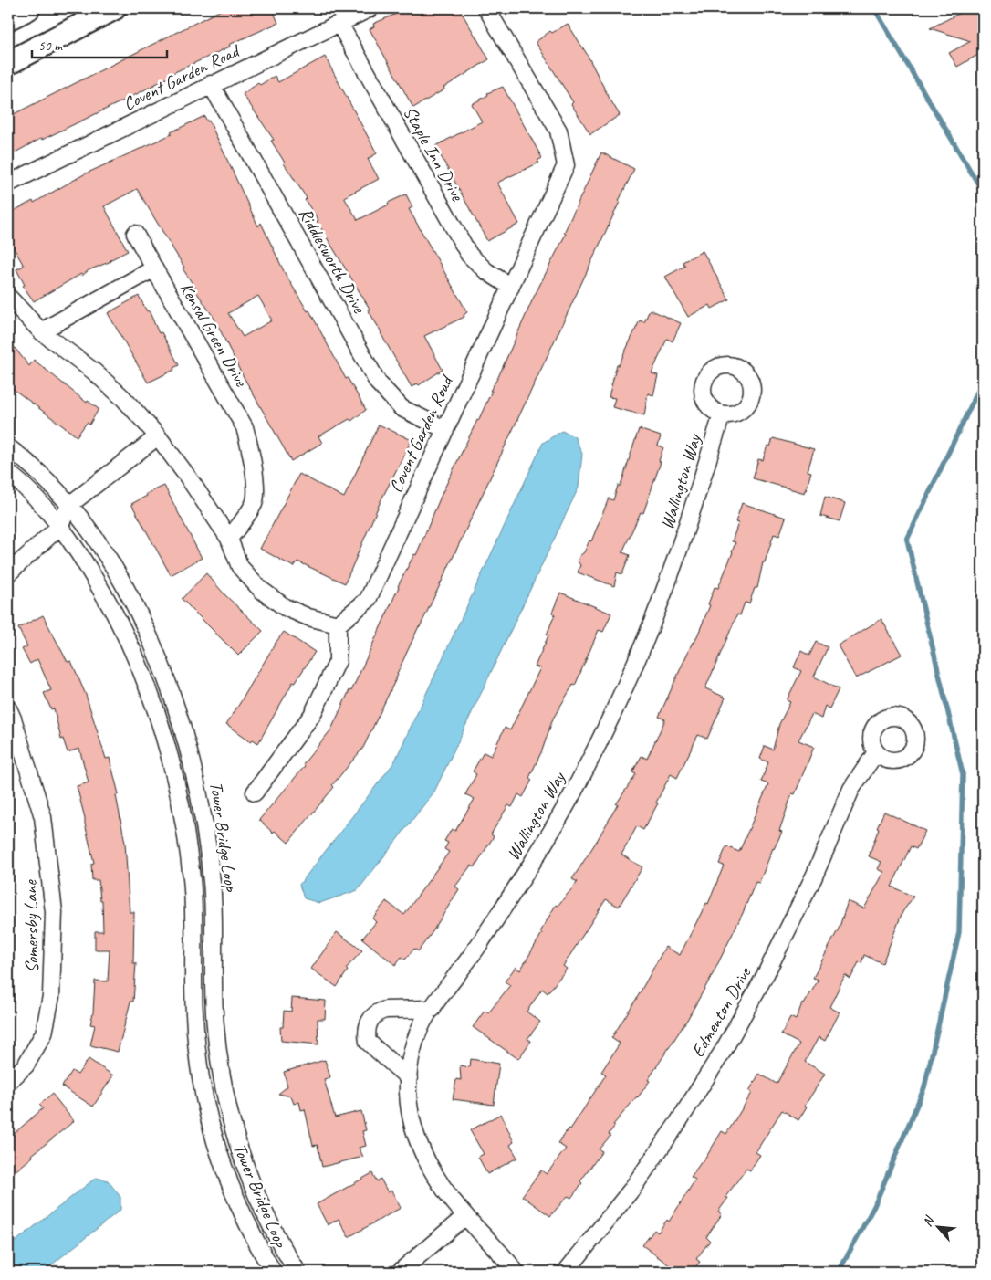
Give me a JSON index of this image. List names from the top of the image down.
{
  "streets": {
    "street": [
      "Covent Garden Road",
      "Staple Inn Drive",
      "Riddlesworth Drive",
      "Kensal Green Drive",
      "Wallington Way",
      "Tower Bridge Loop",
      "Somersby Lane",
      "Edmenton Drive"
    ]
  },
  "crossings": [
    ["Covent Garden Road", "Staple Inn Drive"],
    ["Covent Garden Road", "Riddlesworth Drive"]
  ],
  "scale_bar": "50 m",
  "north": "top left"
}
